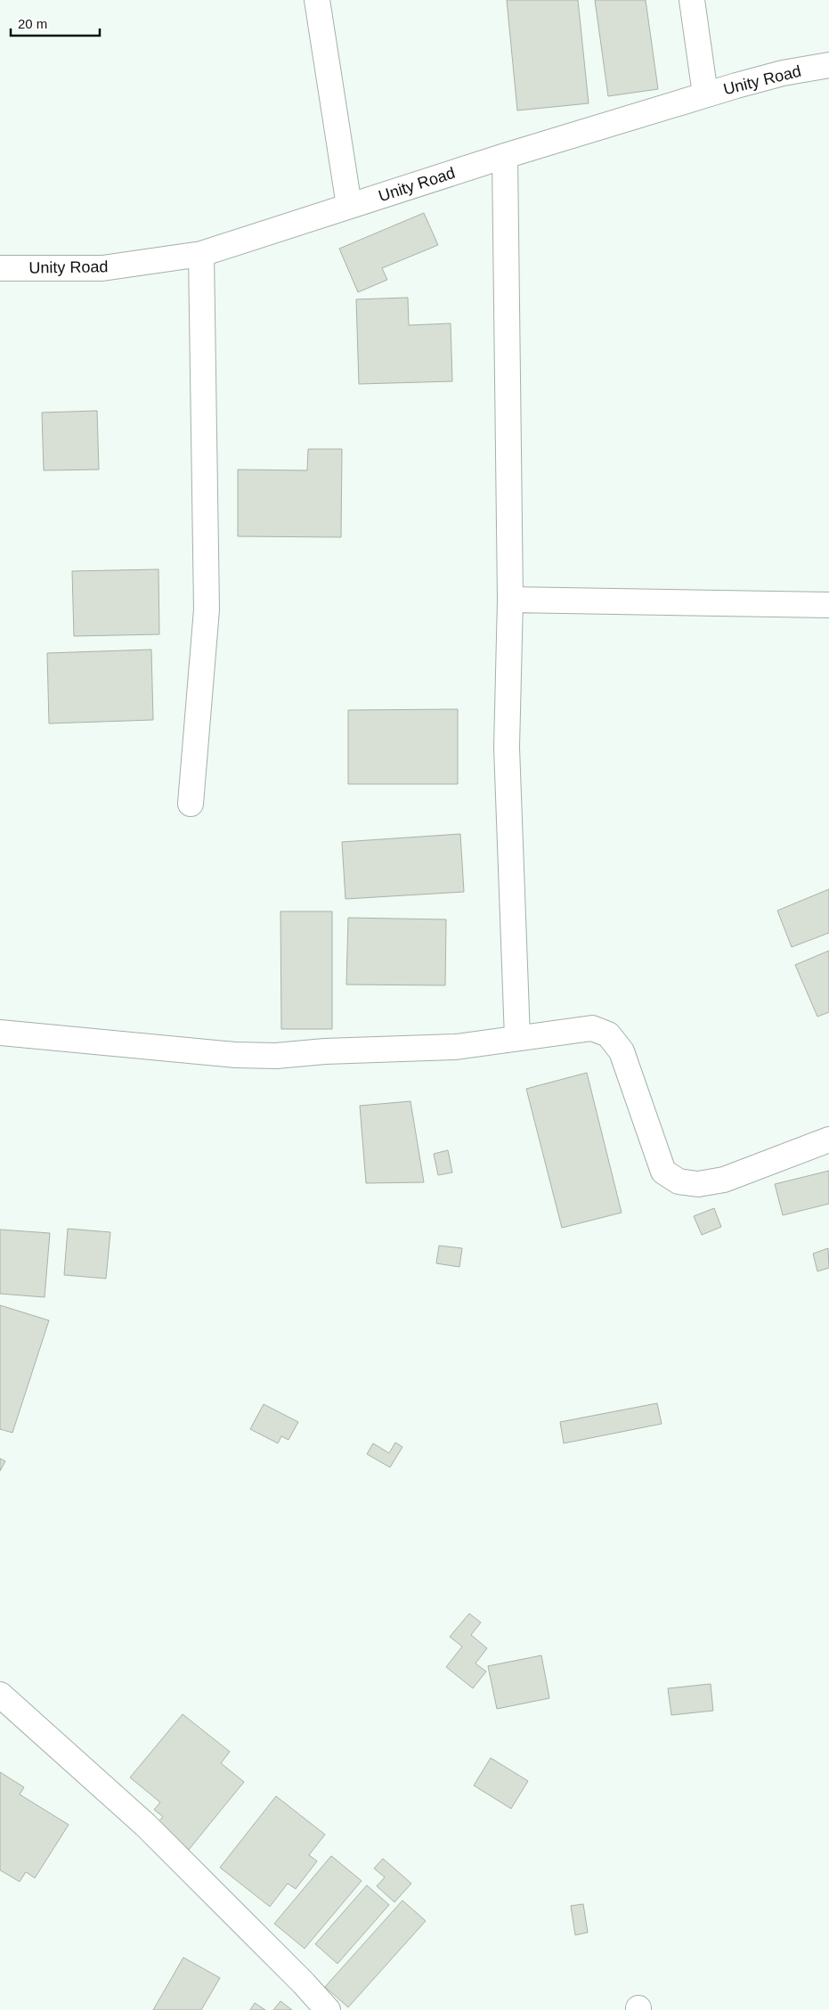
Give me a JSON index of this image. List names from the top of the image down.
{
  "streets": {
    "street": ["Unity Road"]
  },
  "scale_bar": "20 m"
}
